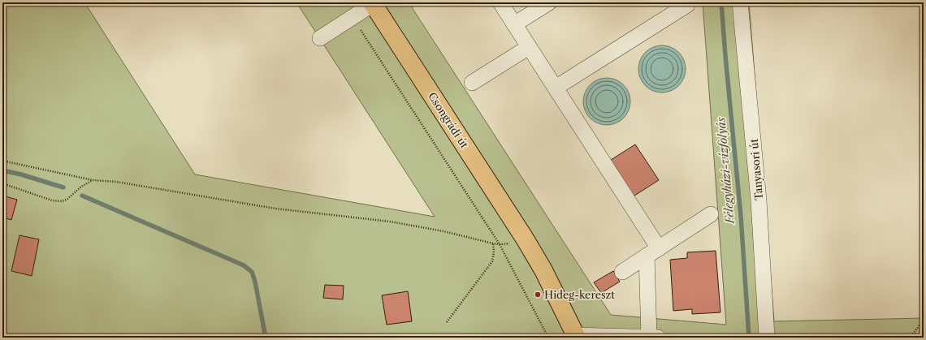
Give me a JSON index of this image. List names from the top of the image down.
{
  "streets": {
    "main road": ["Csongrádi út"],
    "street": ["Tanyasori út"]
  },
  "water": ["Félegyházi-vízfolyás"],
  "places": ["Hideg-kereszt"]
}
